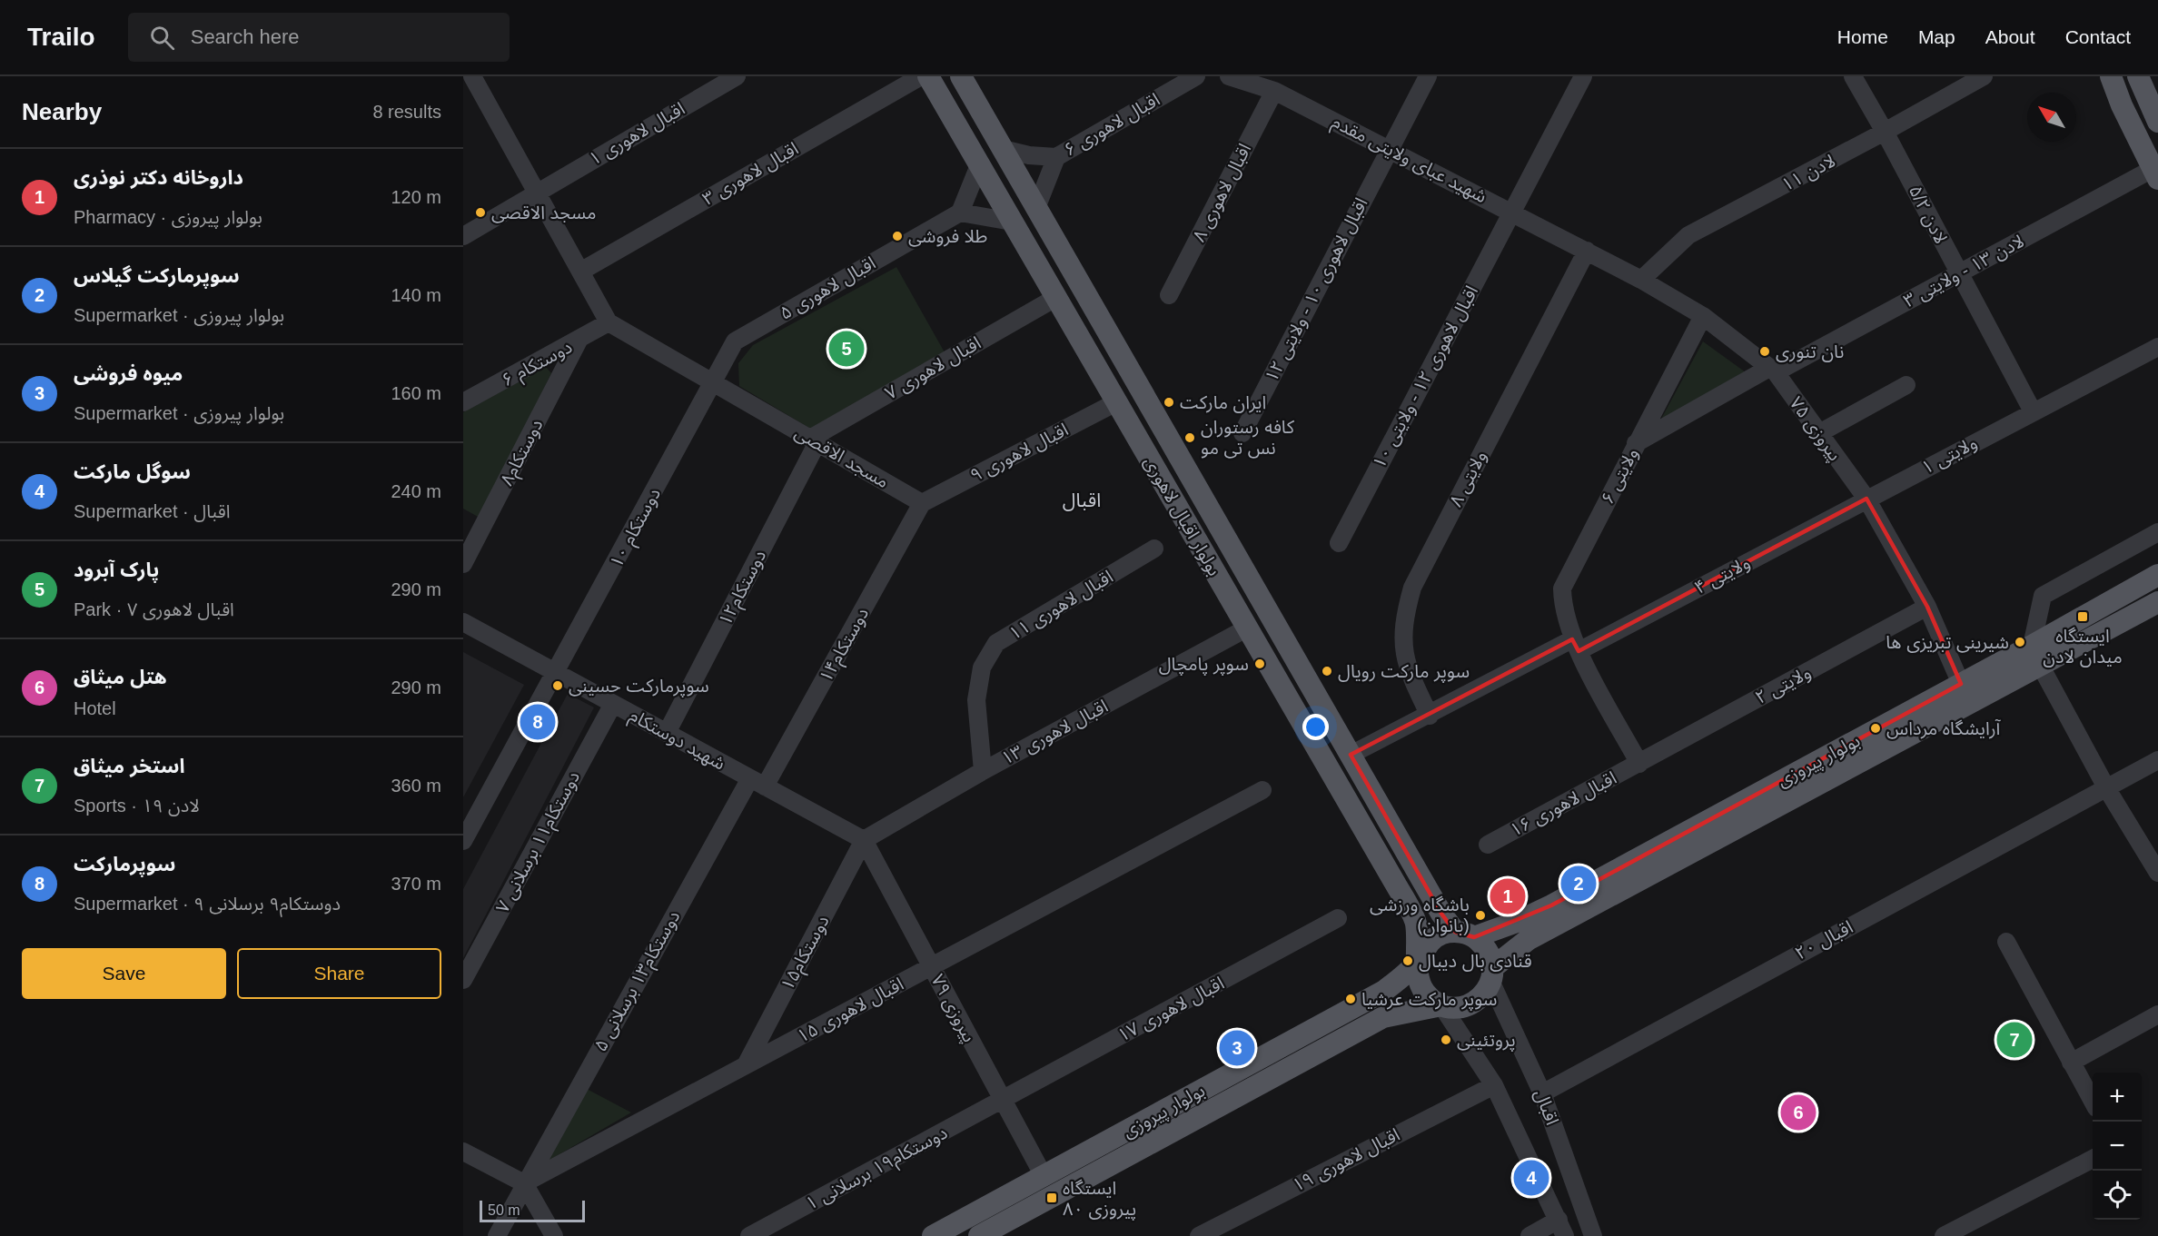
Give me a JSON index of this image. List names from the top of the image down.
{
  "streets": {
    "main road": ["بولوار اقبال لاهوری", "بولوار پیروزی"],
    "street": [
      "اقبال لاهوری ۶",
      "اقبال لاهوری ۱",
      "شهید عبای ولایتی مقدم",
      "لادن ۱۱",
      "اقبال لاهوری ۳",
      "اقبال لاهوری ۸",
      "لادن ۵/۲",
      "لادن ۱۳ - ولایتی ۳",
      "اقبال لاهوری ۵",
      "اقبال لاهوری ۱۰ - ولایتی ۱۲",
      "دوستکام ۶",
      "اقبال لاهوری ۷",
      "اقبال لاهوری ۱۲ - ولایتی ۱۰",
      "پیروزی ۷۵",
      "دوستکام۸",
      "اقبال لاهوری ۹",
      "ولایتی ۱",
      "مسجد الاقصی",
      "ولایتی ۶",
      "ولایتی ۸",
      "دوستکام ۱۰",
      "ولایتی ۴",
      "دوستکام۱۲",
      "اقبال لاهوری ۱۱",
      "دوستکام۱۴",
      "ولایتی ۲",
      "اقبال لاهوری ۱۳",
      "شهید دوستکام",
      "اقبال لاهوری ۱۶",
      "دوستکام۱۱ برسلانی ۷",
      "اقبال ۲۰",
      "دوستکام۱۵",
      "دوستکام۱۳ برسلانی ۵",
      "پیروزی ۷۹",
      "اقبال لاهوری ۱۷",
      "اقبال لاهوری ۱۵",
      "اقبال",
      "اقبال لاهوری ۱۹",
      "دوستکام۱۹ برسلانی ۱"
    ]
  },
  "crossings": [
    ["شهید عبای ولایتی مقدم", "اقبال لاهوری ۸"],
    ["شهید عبای ولایتی مقدم", "اقبال لاهوری ۱۰ - ولایتی ۱۲"],
    ["شهید عبای ولایتی مقدم", "اقبال لاهوری ۱۲ - ولایتی ۱۰"],
    ["شهید عبای ولایتی مقدم", "پیروزی ۷۵"],
    ["شهید عبای ولایتی مقدم", "ولایتی ۸"],
    ["لادن ۱۱", "لادن ۵/۲"],
    ["لادن ۱۱", "پیروزی ۷۵"],
    ["لادن ۵/۲", "لادن ۱۳ - ولایتی ۳"],
    ["لادن ۵/۲", "ولایتی ۱"],
    ["لادن ۱۳ - ولایتی ۳", "پیروزی ۷۵"],
    ["لادن ۱۳ - ولایتی ۳", "ولایتی ۶"],
    ["اقبال لاهوری ۵", "مسجد الاقصی"],
    ["اقبال لاهوری ۵", "دوستکام ۱۰"],
    ["دوستکام ۶", "دوستکام۸"],
    ["دوستکام ۶", "مسجد الاقصی"],
    ["اقبال لاهوری ۷", "مسجد الاقصی"],
    ["اقبال لاهوری ۷", "بولوار اقبال لاهوری"],
    ["اقبال لاهوری ۷", "دوستکام۱۲"],
    ["پیروزی ۷۵", "ولایتی ۱"],
    ["پیروزی ۷۵", "ولایتی ۶"],
    ["پیروزی ۷۵", "ولایتی ۸"],
    ["پیروزی ۷۵", "ولایتی ۴"],
    ["پیروزی ۷۵", "ولایتی ۲"],
    ["پیروزی ۷۵", "بولوار پیروزی"],
    ["اقبال لاهوری ۹", "مسجد الاقصی"],
    ["اقبال لاهوری ۹", "بولوار اقبال لاهوری"],
    ["اقبال لاهوری ۹", "دوستکام۱۴"],
    ["ولایتی ۱", "ولایتی ۴"],
    ["مسجد الاقصی", "دوستکام ۱۰"],
    ["مسجد الاقصی", "دوستکام۱۲"],
    ["مسجد الاقصی", "دوستکام۱۴"],
    ["ولایتی ۶", "ولایتی ۴"],
    ["ولایتی ۶", "ولایتی ۲"],
    ["ولایتی ۶", "اقبال لاهوری ۱۶"],
    ["ولایتی ۸", "ولایتی ۴"],
    ["بولوار اقبال لاهوری", "ولایتی ۴"],
    ["بولوار اقبال لاهوری", "اقبال لاهوری ۱۳"],
    ["بولوار اقبال لاهوری", "بولوار پیروزی"],
    ["بولوار اقبال لاهوری", "اقبال"],
    ["دوستکام ۱۰", "شهید دوستکام"],
    ["دوستکام۱۲", "شهید دوستکام"],
    ["اقبال لاهوری ۱۱", "اقبال لاهوری ۱۳"],
    ["دوستکام۱۴", "شهید دوستکام"],
    ["دوستکام۱۴", "دوستکام۱۳ برسلانی ۵"],
    ["ولایتی ۲", "اقبال لاهوری ۱۶"],
    ["اقبال لاهوری ۱۳", "شهید دوستکام"],
    ["اقبال لاهوری ۱۳", "دوستکام۱۵"],
    ["اقبال لاهوری ۱۳", "پیروزی ۷۹"],
    ["شهید دوستکام", "دوستکام۱۱ برسلانی ۷"],
    ["شهید دوستکام", "دوستکام۱۵"],
    ["شهید دوستکام", "دوستکام۱۳ برسلانی ۵"],
    ["شهید دوستکام", "پیروزی ۷۹"],
    ["بولوار پیروزی", "پیروزی ۷۹"],
    ["بولوار پیروزی", "اقبال"],
    ["اقبال ۲۰", "اقبال"],
    ["دوستکام۱۵", "پیروزی ۷۹"],
    ["دوستکام۱۵", "اقبال لاهوری ۱۵"],
    ["دوستکام۱۳ برسلانی ۵", "اقبال لاهوری ۱۵"],
    ["پیروزی ۷۹", "اقبال لاهوری ۱۷"],
    ["پیروزی ۷۹", "اقبال لاهوری ۱۵"],
    ["پیروزی ۷۹", "دوستکام۱۹ برسلانی ۱"],
    ["اقبال لاهوری ۱۷", "دوستکام۱۹ برسلانی ۱"],
    ["اقبال", "اقبال لاهوری ۱۹"]
  ],
  "districts": ["اقبال"],
  "places": {
    "other": [
      "مسجد الاقصی",
      "طلا فروشی",
      "نان تنوری",
      "ایران مارکت",
      "كافه رستوران نس تى مو",
      "شیرینی تبریزی ها",
      "سوپر‌ پامچال",
      "سوپر مارکت رویال",
      "سوپرمارکت حسینی",
      "آرایشگاه مرداس",
      "باشگاه ورزشی (بانوان)",
      "قنادی بال دیبال",
      "سوپر مارکت عرشیا",
      "پروتئینی"
    ],
    "transit": ["ایستگاه میدان لادن", "ایستگاه پیروزی ۸۰"]
  },
  "scale_bar": "50 m",
  "north": "top left",
  "page": {
    "header": "Trailo",
    "search": "Search here",
    "nav": [
      "Home",
      "Map",
      "About",
      "Contact"
    ],
    "heading": ["Nearby", "8 results"],
    "list": [
      {
        "mark": "1",
        "name": "داروخانه دکتر نوذری",
        "note": "Pharmacy · بولوار پیروزی",
        "value": "120 m"
      },
      {
        "mark": "2",
        "name": "سوپرمارکت گیلاس",
        "note": "Supermarket · بولوار پیروزی",
        "value": "140 m"
      },
      {
        "mark": "3",
        "name": "میوه فروشی",
        "note": "Supermarket · بولوار پیروزی",
        "value": "160 m"
      },
      {
        "mark": "4",
        "name": "سوگل مارکت",
        "note": "Supermarket · اقبال",
        "value": "240 m"
      },
      {
        "mark": "5",
        "name": "پارک آبرود",
        "note": "Park · اقبال لاهوری ۷",
        "value": "290 m"
      },
      {
        "mark": "6",
        "name": "هتل میثاق",
        "note": "Hotel",
        "value": "290 m"
      },
      {
        "mark": "7",
        "name": "استخر میثاق",
        "note": "Sports · لادن ۱۹",
        "value": "360 m"
      },
      {
        "mark": "8",
        "name": "سوپرمارکت",
        "note": "Supermarket · دوستکام۹ برسلانی ۹",
        "value": "370 m"
      }
    ],
    "pins": [
      "5",
      "8",
      "2",
      "1",
      "7",
      "3",
      "6",
      "4"
    ],
    "buttons": ["Save", "Share"],
    "map_buttons": ["+", "−"],
    "scale": "50 m"
  }
}
